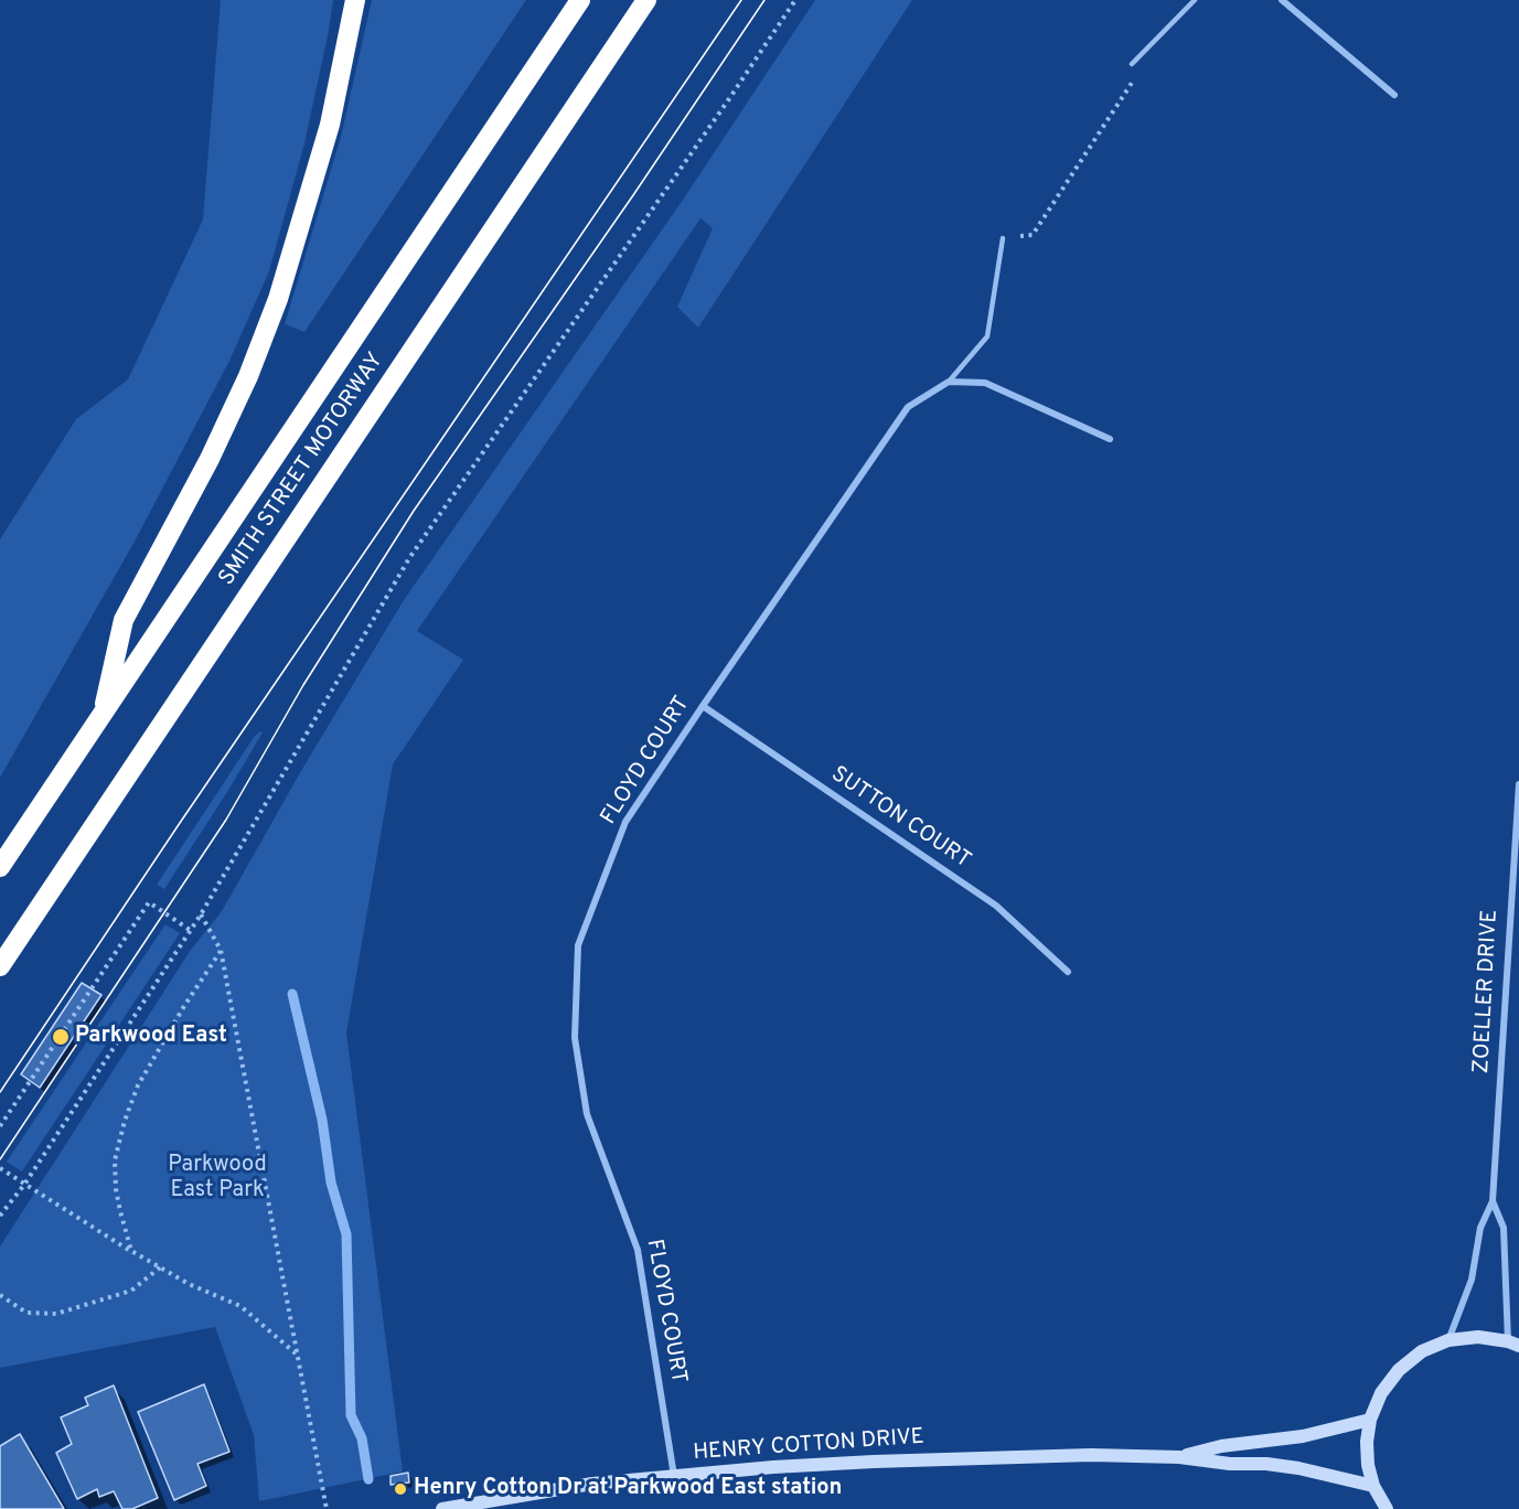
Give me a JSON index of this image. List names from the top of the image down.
{
  "streets": {
    "highway": ["SMITH STREET MOTORWAY"],
    "street": [
      "FLOYD COURT",
      "SUTTON COURT",
      "ZOELLER DRIVE",
      "HENRY COTTON DRIVE"
    ]
  },
  "crossings": [
    ["FLOYD COURT", "SUTTON COURT"],
    ["FLOYD COURT", "HENRY COTTON DRIVE"]
  ],
  "parks": ["Parkwood East Park"],
  "places": ["Parkwood East", "Henry Cotton Dr at Parkwood East station"]
}
